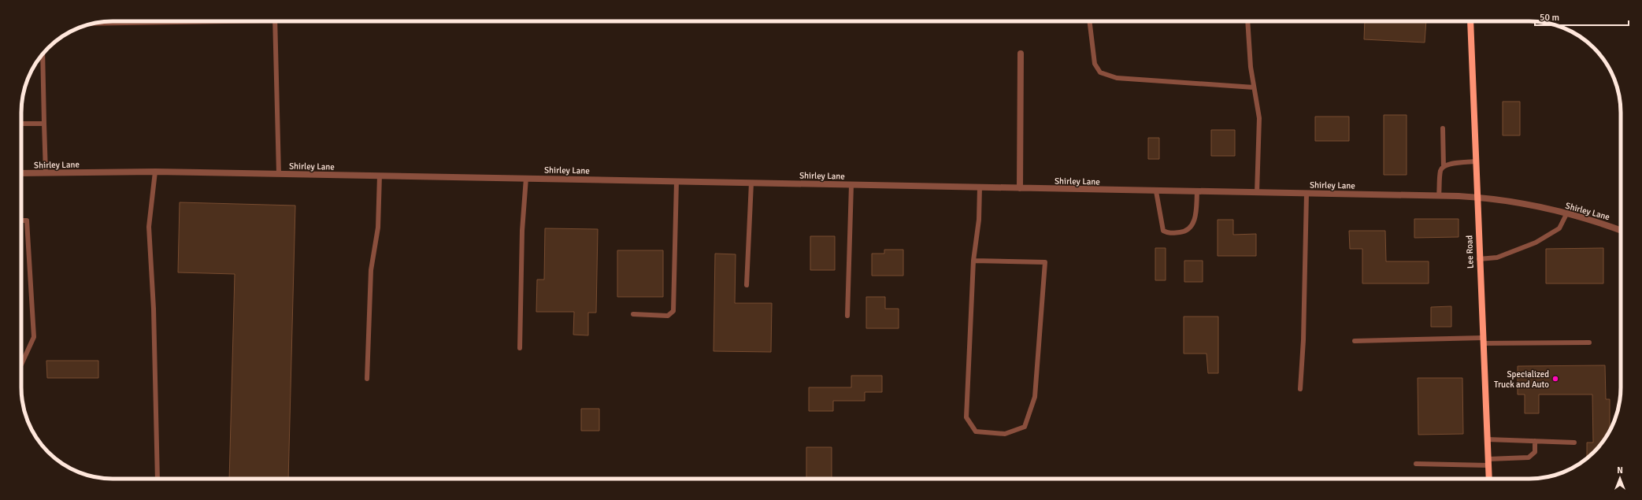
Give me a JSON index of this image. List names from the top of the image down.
{
  "streets": {
    "main road": ["Lee Road"],
    "street": ["Shirley Lane"]
  },
  "crossings": [
    ["Shirley Lane", "Lee Road"]
  ],
  "places": ["Specialized Truck and Auto"],
  "scale_bar": "50 m",
  "north": "top"
}
